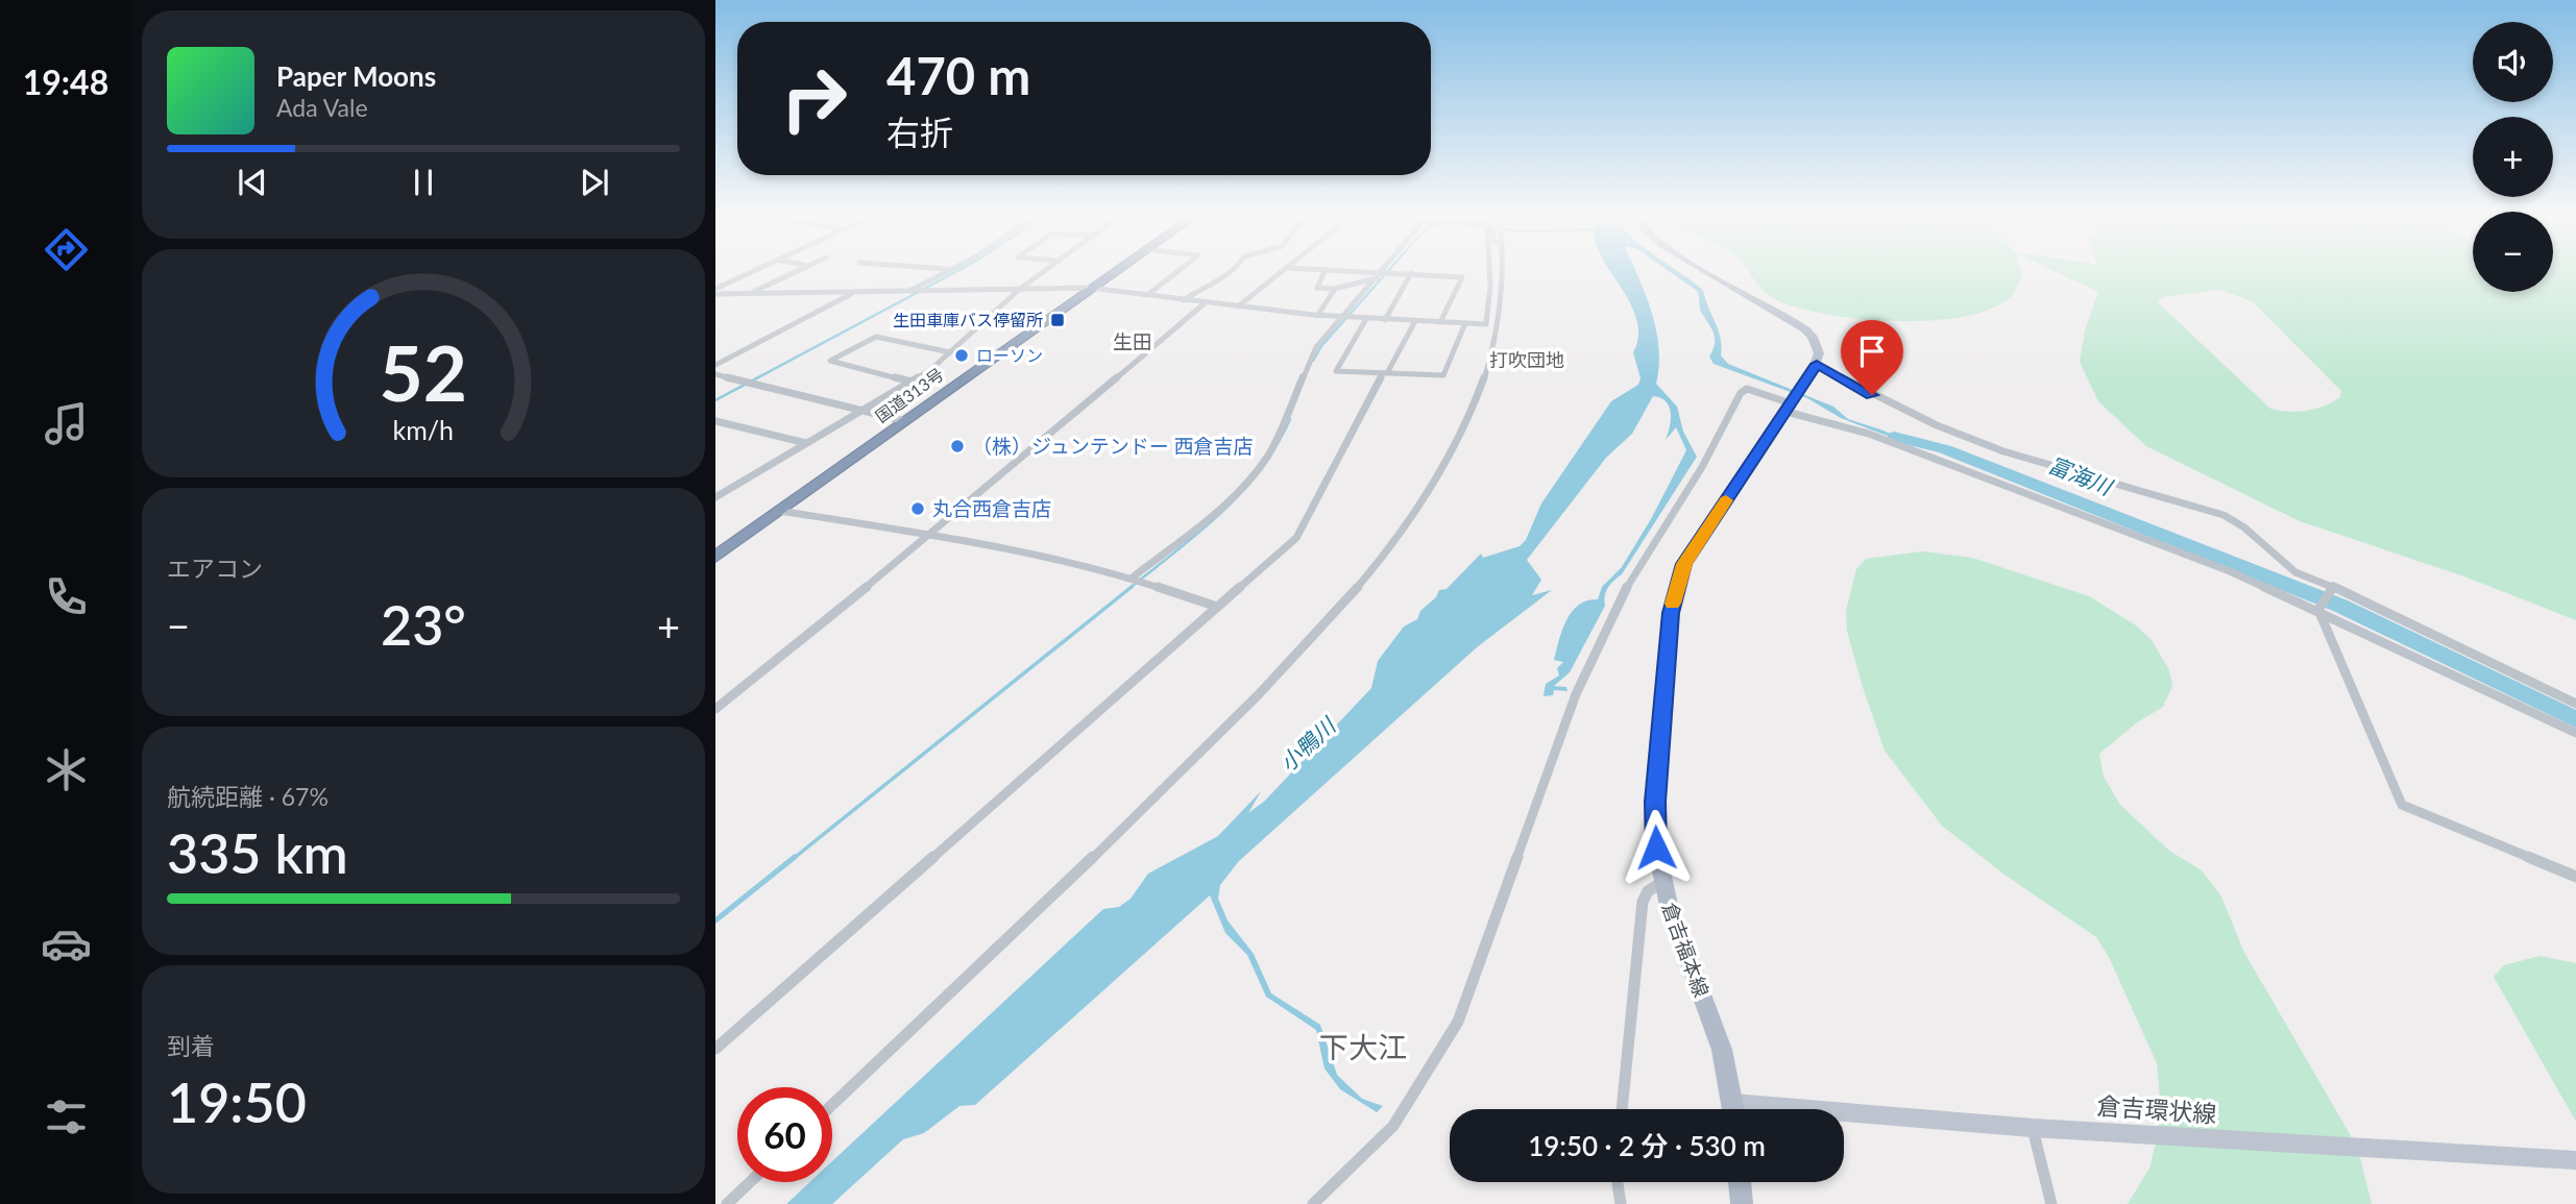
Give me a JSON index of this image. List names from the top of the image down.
{
  "streets": {
    "highway": ["国道313号"],
    "main road": ["倉吉福本線", "倉吉環状線"]
  },
  "districts": ["生田", "打吹団地", "下大江"],
  "water": ["富海川", "小鴨川"],
  "places": {
    "transit": ["生田車庫バス停留所"],
    "other": ["ローソン", "（株）ジュンテンドー 西倉吉店", "丸合西倉吉店"]
  },
  "page": {
    "tabs": "19:48",
    "map_buttons": ["+", "−"],
    "turn": ["470 m", "右折"],
    "song": ["Paper Moons", "Ada Vale"],
    "tile": [
      "エアコン",
      ["航続距離 · 67%", "335 km"],
      ["到着", "19:50"]
    ],
    "heat": ["−", "23°", "+"],
    "limit": "60",
    "trip": "19:50 · 2 分 · 530 m",
    "gauge": ["52", "km/h"]
  }
}
